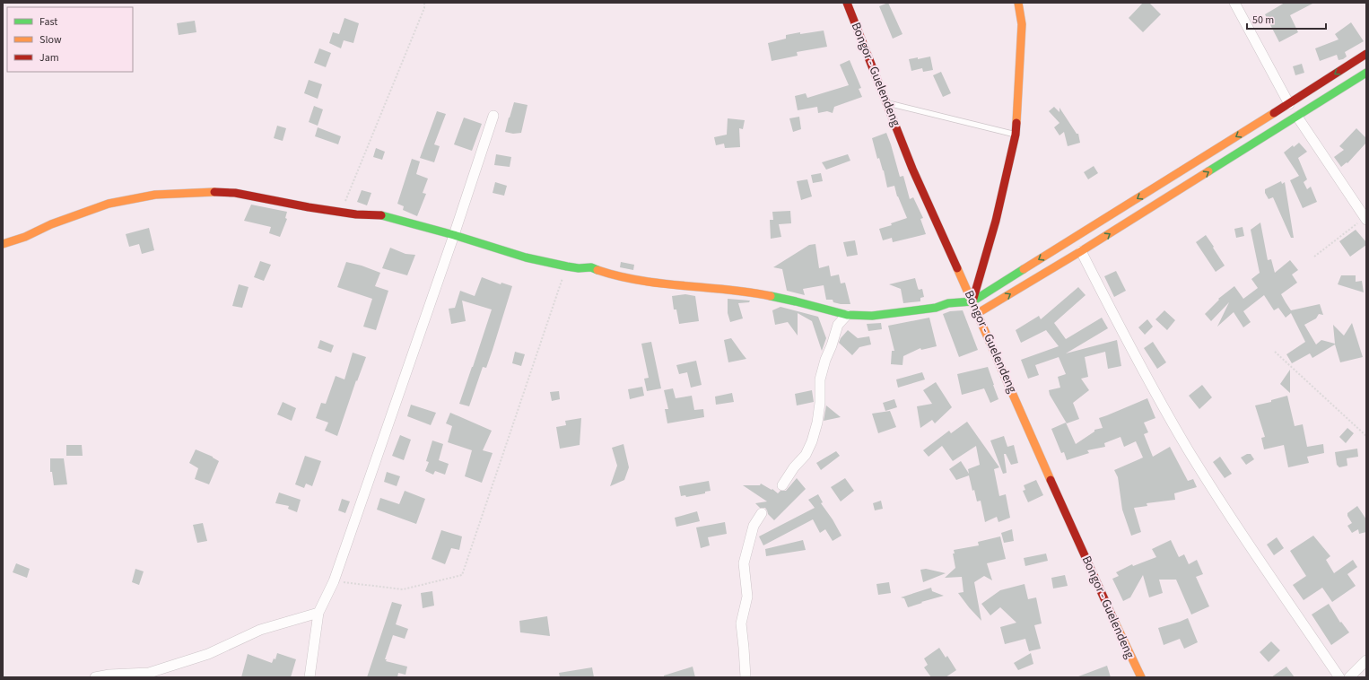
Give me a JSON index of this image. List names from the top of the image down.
{
  "streets": {
    "main road": ["Bongor - Guelendeng"]
  },
  "legend": ["Fast", "Slow", "Jam"],
  "scale_bar": "50 m"
}
